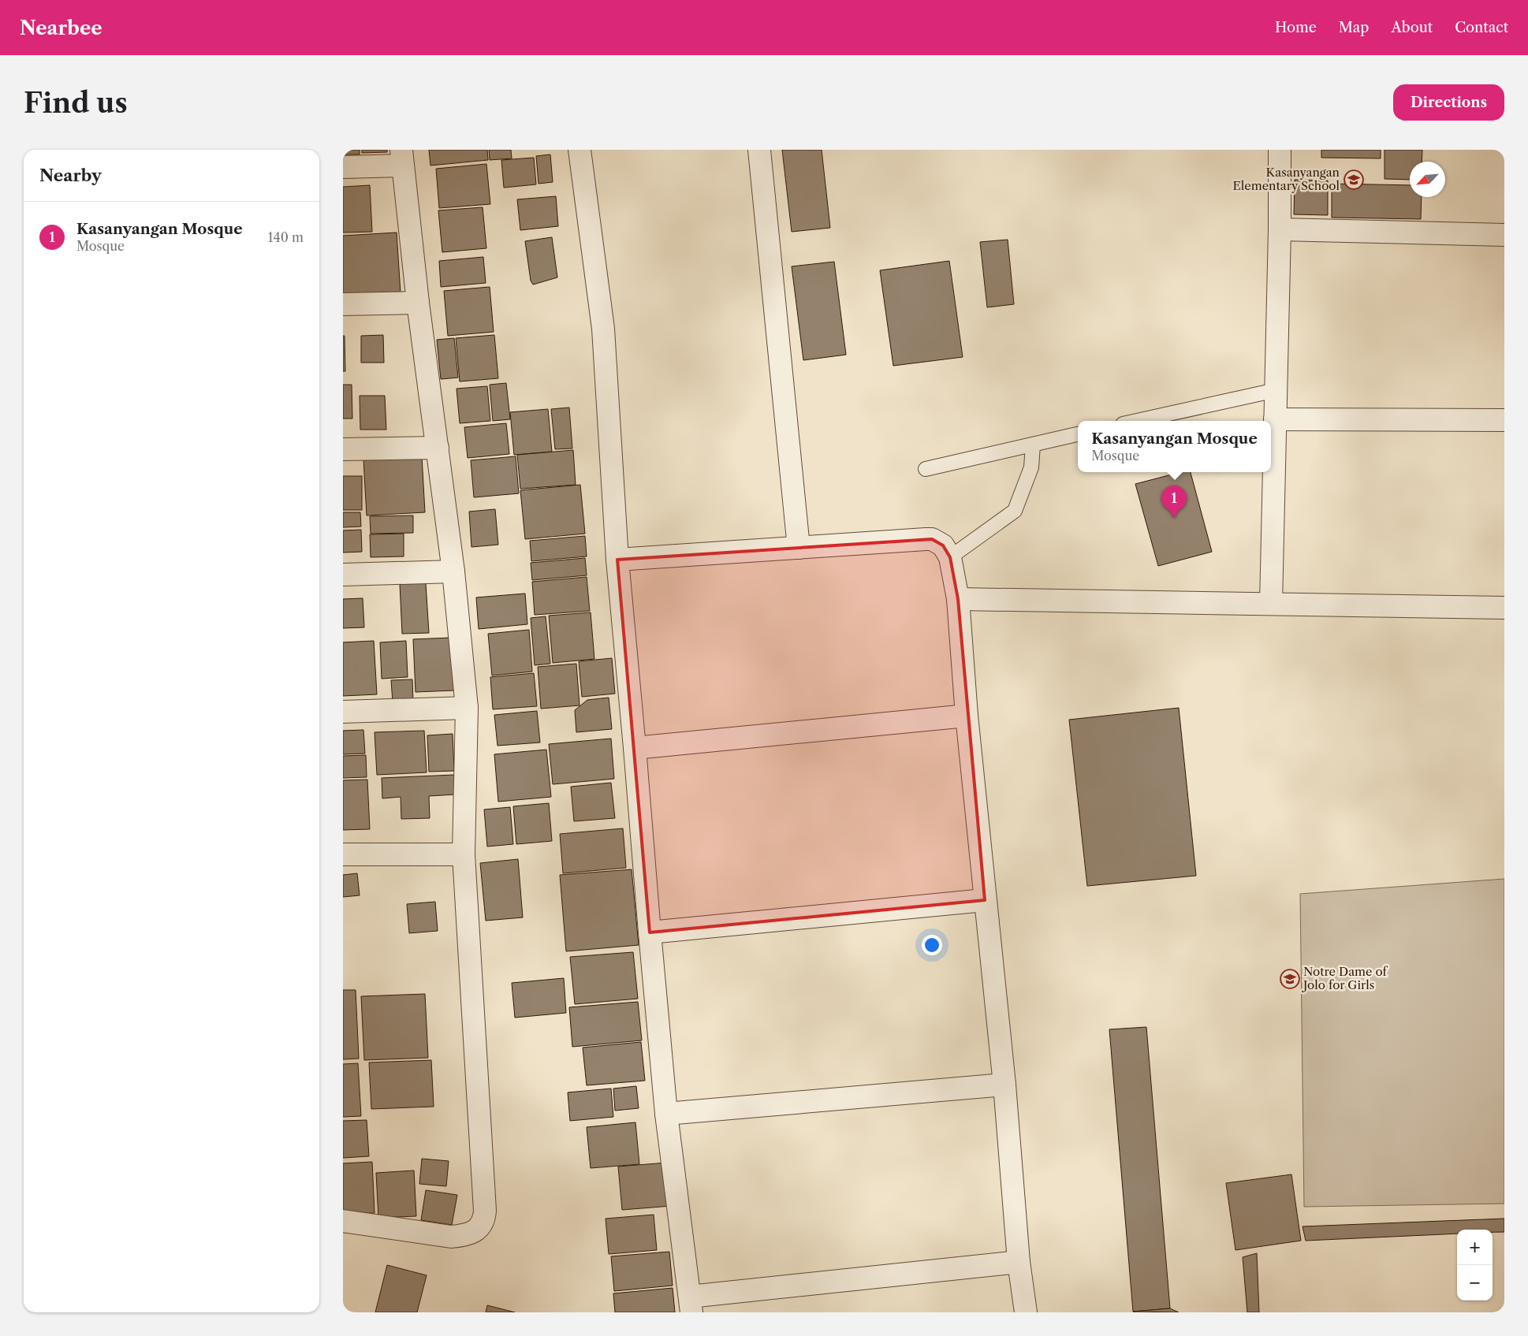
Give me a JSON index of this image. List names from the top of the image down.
{
  "places": {
    "school or university": ["Kasanyangan Elementary School", "Notre Dame of Jolo for Girls"]
  },
  "north": "bottom left",
  "page": {
    "header": "Nearbee",
    "nav": [
      "Home",
      "Map",
      "About",
      "Contact"
    ],
    "buttons": "Directions",
    "title": "Find us",
    "heading": "Nearby",
    "list": [
      {
        "mark": "1",
        "name": "Kasanyangan Mosque",
        "note": "Mosque",
        "value": "140 m"
      }
    ],
    "popup": ["Kasanyangan Mosque", "Mosque"],
    "pins": "1",
    "map_buttons": ["+", "−"]
  }
}
